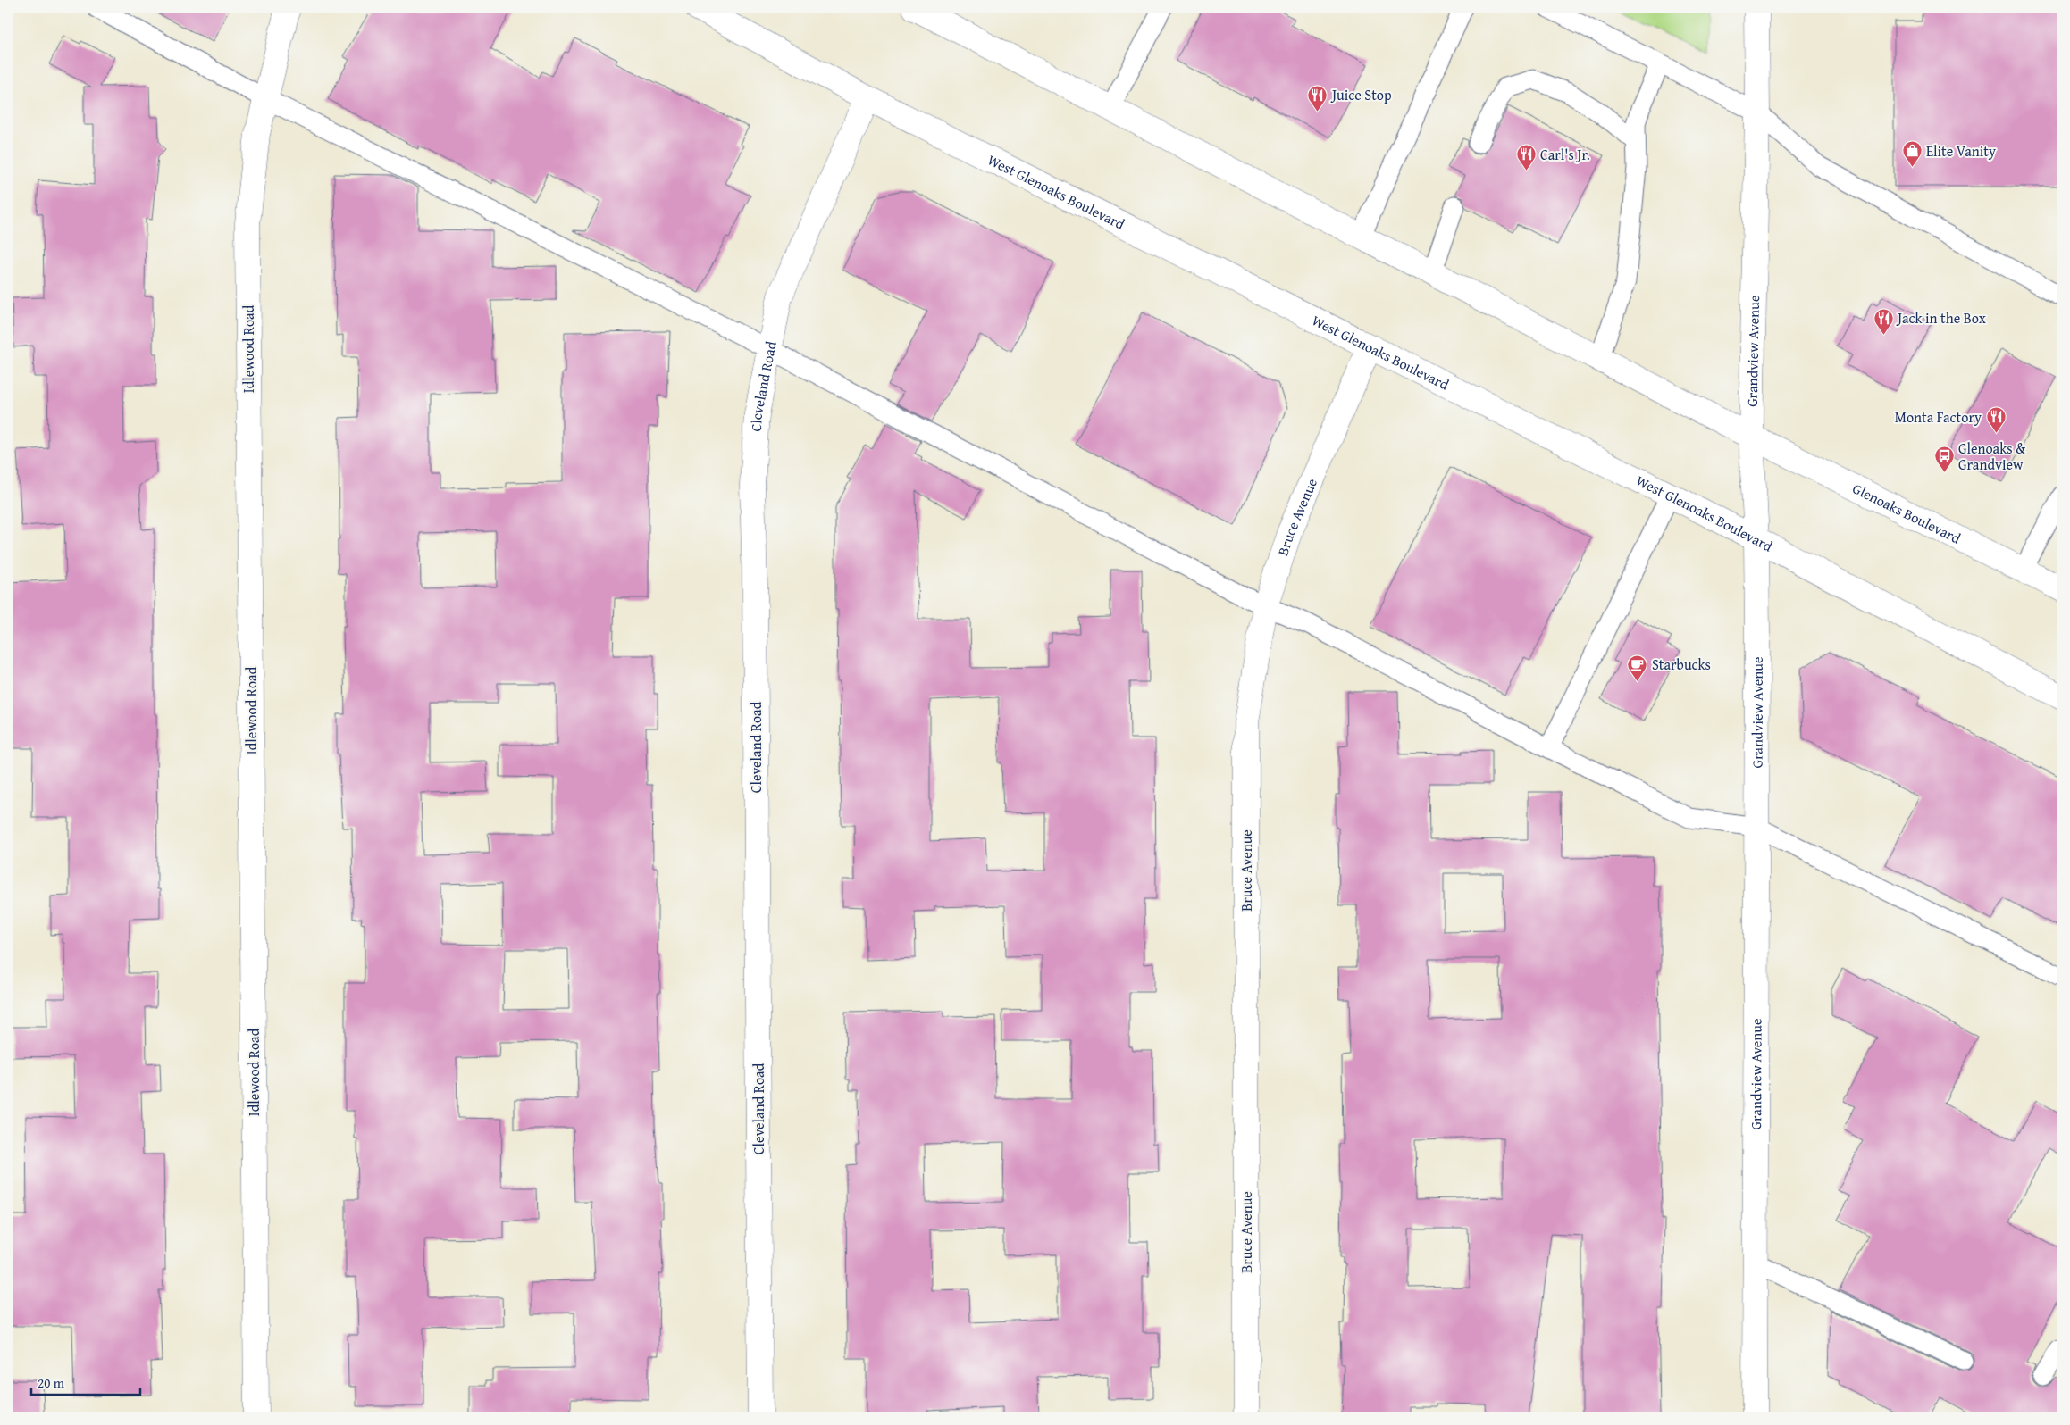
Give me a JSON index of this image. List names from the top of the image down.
{
  "streets": {
    "street": [
      "West Glenoaks Boulevard",
      "Idlewood Road",
      "Grandview Avenue",
      "Cleveland Road",
      "Glenoaks Boulevard",
      "Bruce Avenue"
    ]
  },
  "crossings": [
    ["West Glenoaks Boulevard", "Grandview Avenue"],
    ["West Glenoaks Boulevard", "Cleveland Road"],
    ["West Glenoaks Boulevard", "Bruce Avenue"],
    ["Grandview Avenue", "Glenoaks Boulevard"]
  ],
  "places": {
    "restaurant": [
      "Juice Stop",
      "Carl's Jr.",
      "Jack in the Box",
      "Monta Factory"
    ],
    "shop": ["Elite Vanity"],
    "bus stop": ["Glenoaks & Grandview"],
    "cafe": ["Starbucks"]
  },
  "scale_bar": "20 m"
}
